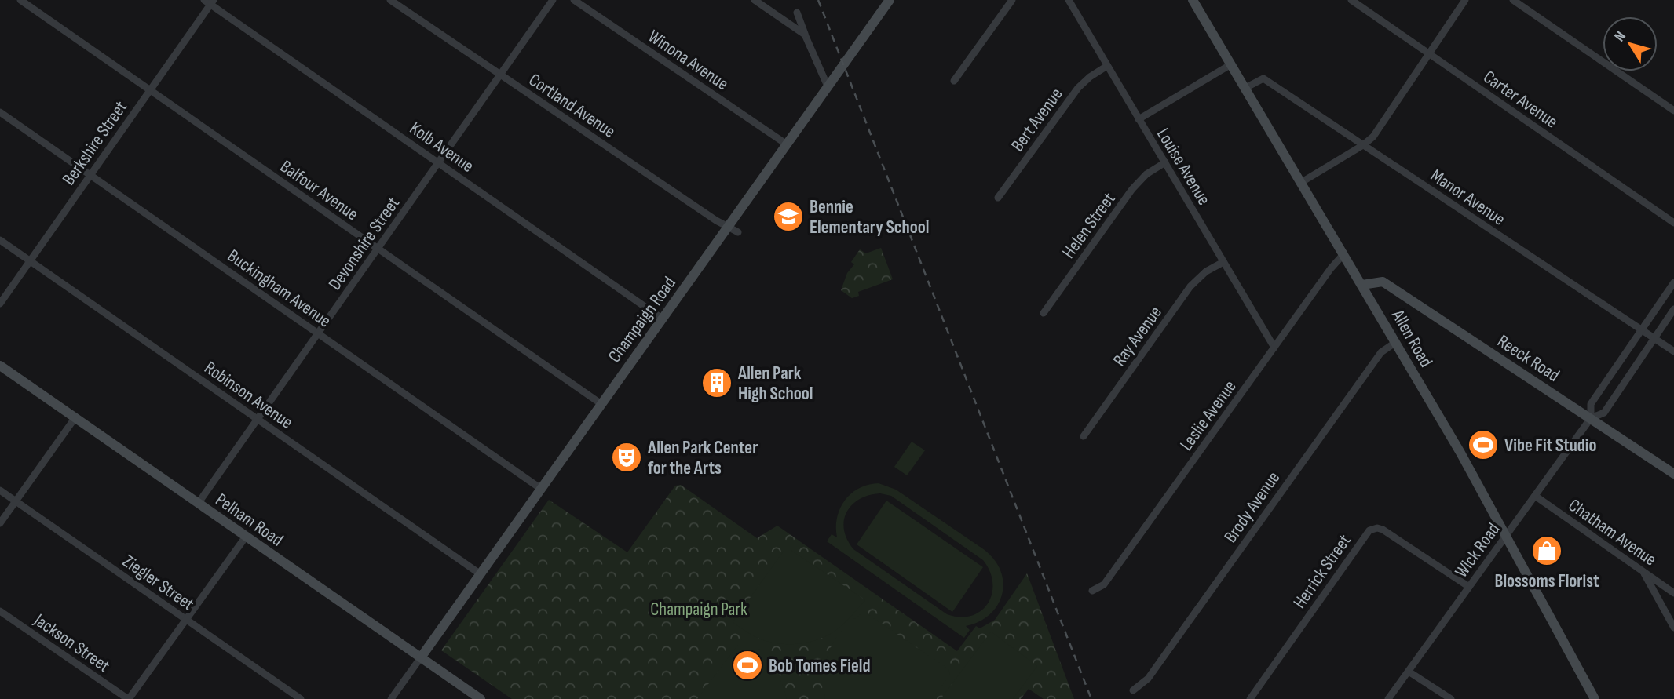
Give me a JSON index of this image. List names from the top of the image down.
{
  "streets": {
    "main road": [
      "Champaign Road",
      "Allen Road",
      "Reeck Road",
      "Pelham Road"
    ],
    "street": [
      "Winona Avenue",
      "Carter Avenue",
      "Cortland Avenue",
      "Bert Avenue",
      "Berkshire Street",
      "Kolb Avenue",
      "Louise Avenue",
      "Balfour Avenue",
      "Manor Avenue",
      "Helen Street",
      "Devonshire Street",
      "Buckingham Avenue",
      "Ray Avenue",
      "Robinson Avenue",
      "Leslie Avenue",
      "Brody Avenue",
      "Chatham Avenue",
      "Wick Road",
      "Herrick Street",
      "Ziegler Street",
      "Jackson Street"
    ]
  },
  "crossings": [
    ["Winona Avenue", "Champaign Road"],
    ["Cortland Avenue", "Devonshire Street"],
    ["Cortland Avenue", "Champaign Road"],
    ["Bert Avenue", "Louise Avenue"],
    ["Berkshire Street", "Kolb Avenue"],
    ["Berkshire Street", "Balfour Avenue"],
    ["Berkshire Street", "Buckingham Avenue"],
    ["Berkshire Street", "Robinson Avenue"],
    ["Kolb Avenue", "Devonshire Street"],
    ["Kolb Avenue", "Champaign Road"],
    ["Louise Avenue", "Helen Street"],
    ["Louise Avenue", "Ray Avenue"],
    ["Louise Avenue", "Leslie Avenue"],
    ["Balfour Avenue", "Devonshire Street"],
    ["Balfour Avenue", "Champaign Road"],
    ["Manor Avenue", "Allen Road"],
    ["Manor Avenue", "Wick Road"],
    ["Devonshire Street", "Buckingham Avenue"],
    ["Devonshire Street", "Robinson Avenue"],
    ["Devonshire Street", "Pelham Road"],
    ["Buckingham Avenue", "Champaign Road"],
    ["Champaign Road", "Robinson Avenue"],
    ["Champaign Road", "Pelham Road"],
    ["Allen Road", "Reeck Road"],
    ["Allen Road", "Leslie Avenue"],
    ["Allen Road", "Brody Avenue"],
    ["Allen Road", "Wick Road"],
    ["Reeck Road", "Wick Road"],
    ["Chatham Avenue", "Wick Road"],
    ["Wick Road", "Herrick Street"]
  ],
  "parks": ["Champaign Park"],
  "places": {
    "school or university": ["Bennie Elementary School"],
    "building": ["Allen Park High School"],
    "sports": ["Vibe Fit Studio", "Bob Tomes Field"],
    "theatre": ["Allen Park Center for the Arts"],
    "shop": ["Blossoms Florist"]
  },
  "north": "top left"
}
